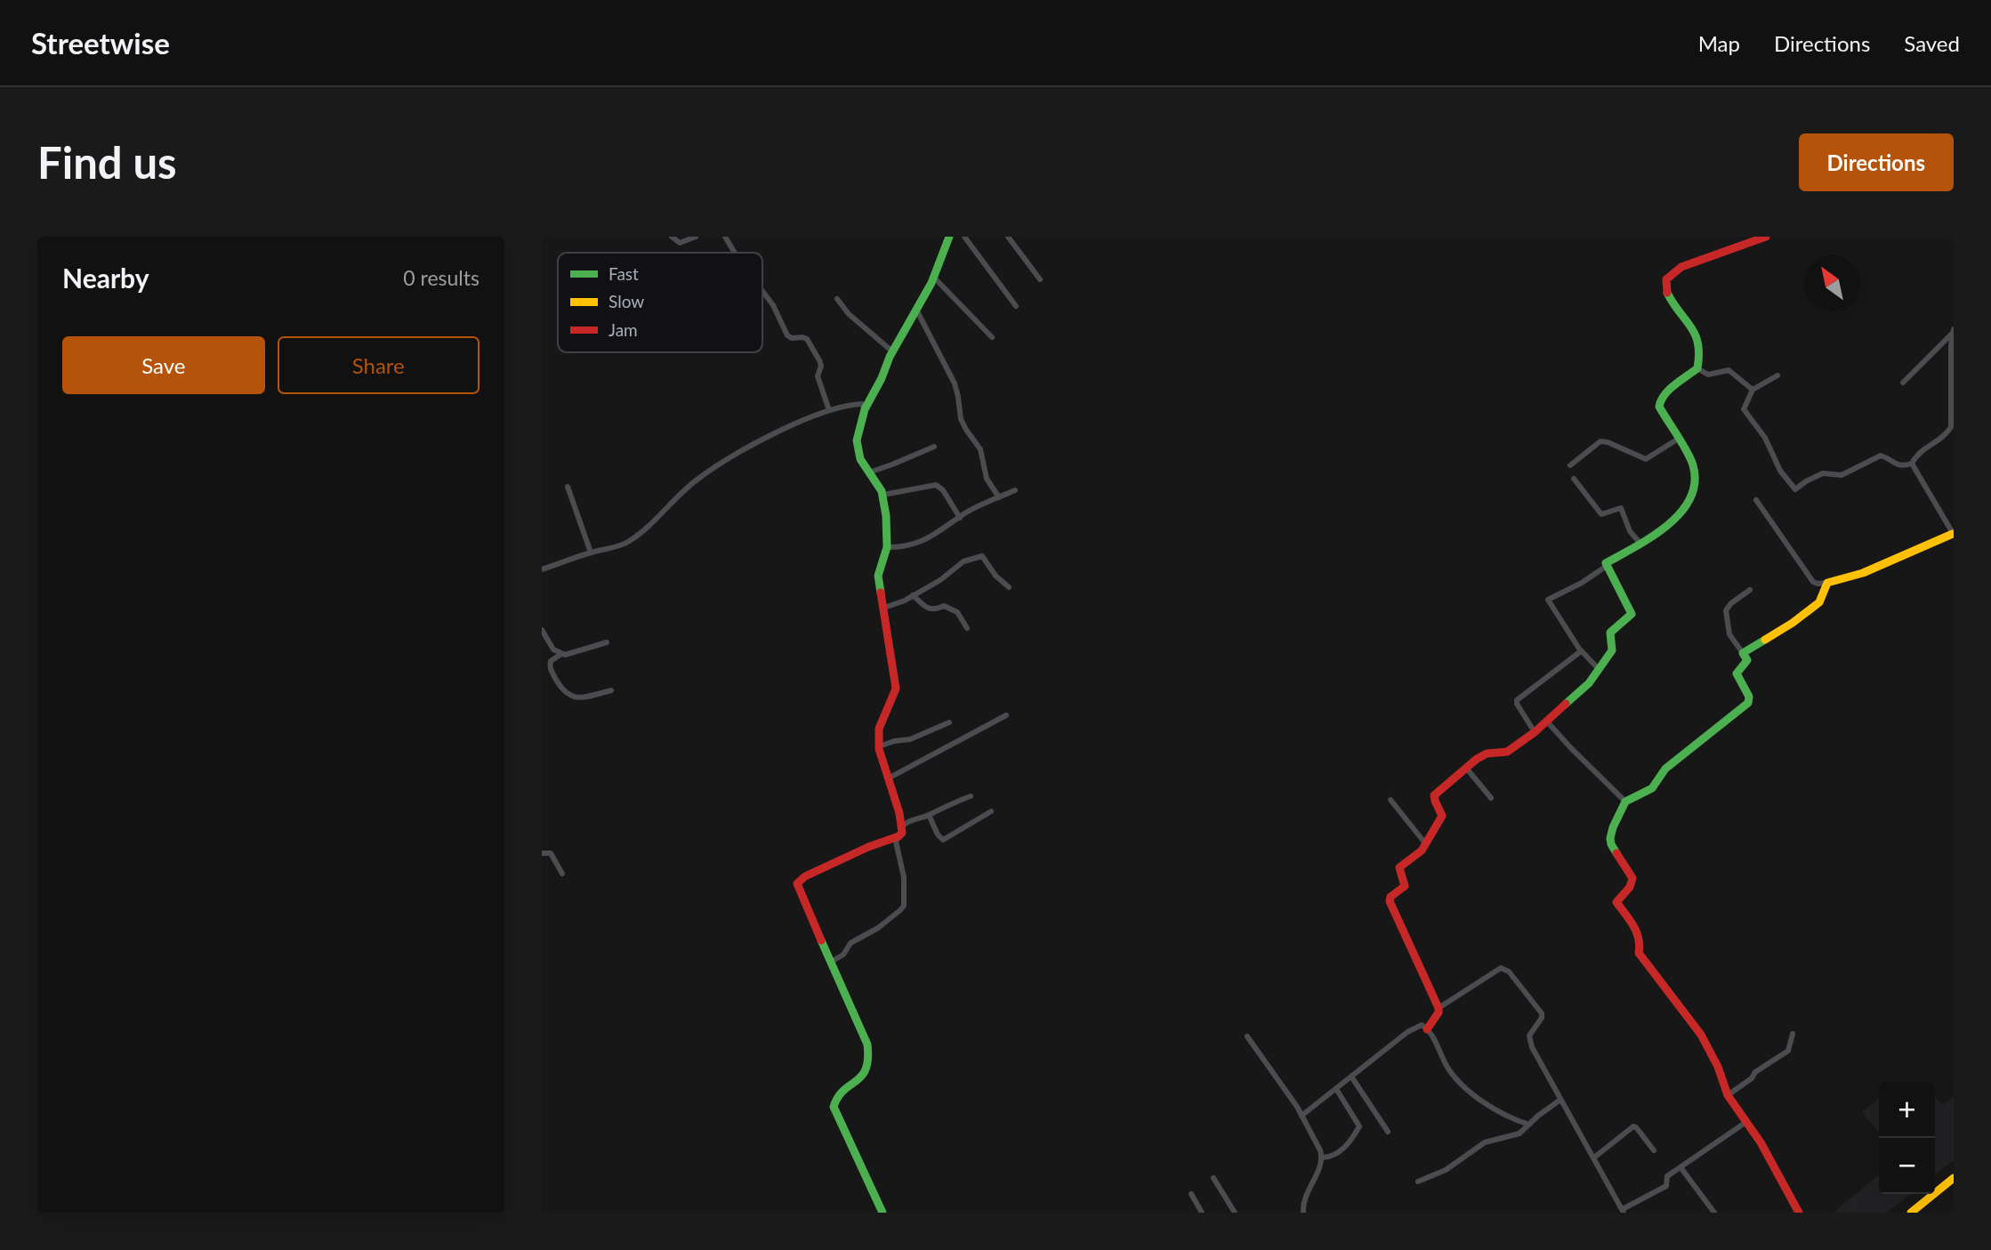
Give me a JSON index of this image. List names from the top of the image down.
{
  "legend": ["Fast", "Slow", "Jam"],
  "north": "top left",
  "page": {
    "header": "Streetwise",
    "nav": ["Map", "Directions", "Saved"],
    "buttons": [
      "Directions",
      ["Save", "Share"]
    ],
    "title": "Find us",
    "heading": ["Nearby", "0 results"],
    "map_buttons": ["+", "−"]
  }
}
